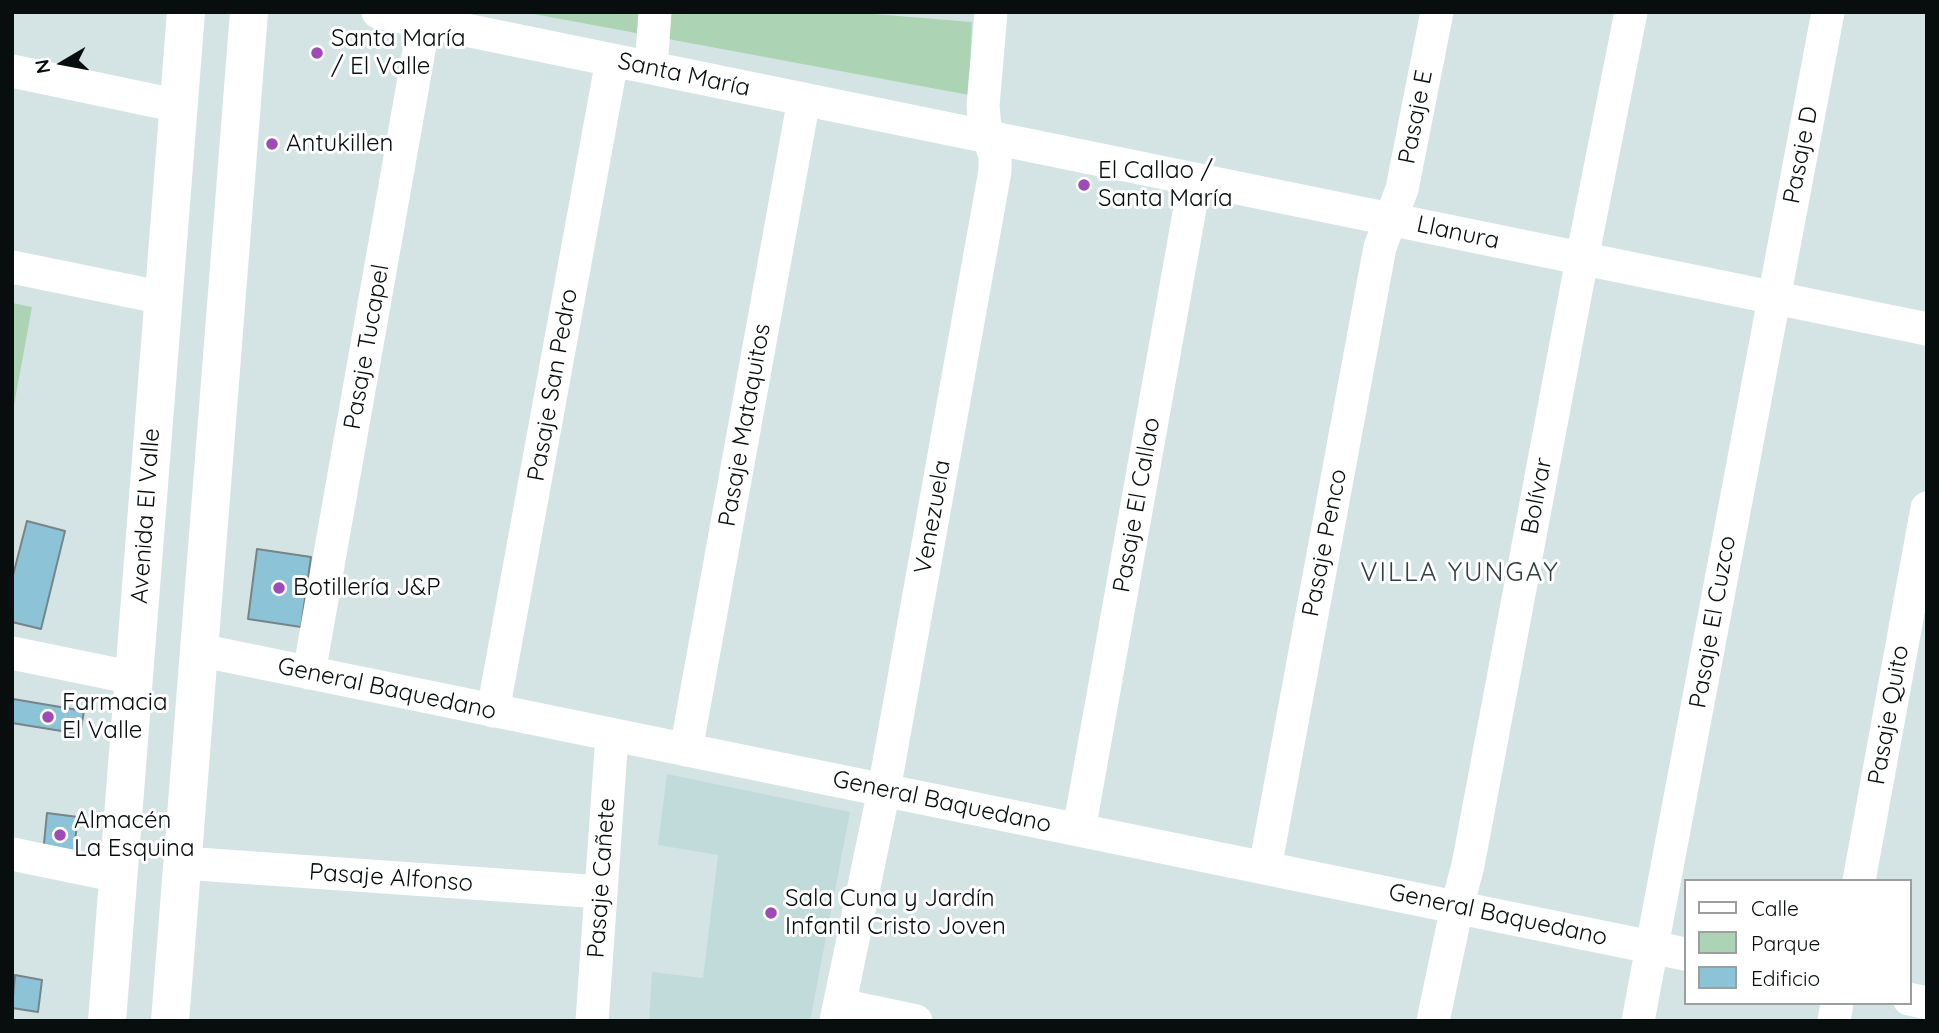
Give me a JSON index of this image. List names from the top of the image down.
{
  "streets": {
    "street": [
      "Santa María",
      "Pasaje E",
      "Pasaje D",
      "Llanura",
      "Pasaje Tucapel",
      "Pasaje San Pedro",
      "Pasaje Mataquitos",
      "Bolívar",
      "Pasaje El Callao",
      "Avenida El Valle",
      "Venezuela",
      "Pasaje Penco",
      "Pasaje El Cuzco",
      "General Baquedano",
      "Pasaje Quito",
      "Pasaje Alfonso",
      "Pasaje Cañete"
    ]
  },
  "crossings": [
    ["Santa María", "Llanura"],
    ["Santa María", "Pasaje Tucapel"],
    ["Santa María", "Pasaje San Pedro"],
    ["Santa María", "Pasaje Mataquitos"],
    ["Santa María", "Venezuela"],
    ["Pasaje E", "Llanura"],
    ["Pasaje E", "Pasaje Penco"],
    ["Pasaje D", "Llanura"],
    ["Pasaje D", "Pasaje El Cuzco"],
    ["Llanura", "Bolívar"],
    ["Llanura", "Pasaje El Callao"],
    ["Llanura", "Venezuela"],
    ["Llanura", "Pasaje Penco"],
    ["Llanura", "Pasaje El Cuzco"],
    ["Pasaje Tucapel", "General Baquedano"],
    ["Pasaje San Pedro", "General Baquedano"],
    ["Pasaje Mataquitos", "General Baquedano"],
    ["Bolívar", "General Baquedano"],
    ["Pasaje El Callao", "General Baquedano"],
    ["Venezuela", "General Baquedano"],
    ["Pasaje Penco", "General Baquedano"],
    ["Pasaje El Cuzco", "General Baquedano"],
    ["General Baquedano", "Pasaje Cañete"],
    ["Pasaje Alfonso", "Pasaje Cañete"]
  ],
  "districts": ["VILLA YUNGAY"],
  "places": [
    "Santa María / El Valle",
    "Antukillen",
    "El Callao / Santa María",
    "Botillería J&P",
    "Farmacia El Valle",
    "Almacén La Esquina",
    "Sala Cuna y Jardín Infantil Cristo Joven"
  ],
  "legend": ["Calle", "Parque", "Edificio"],
  "north": "left"
}
